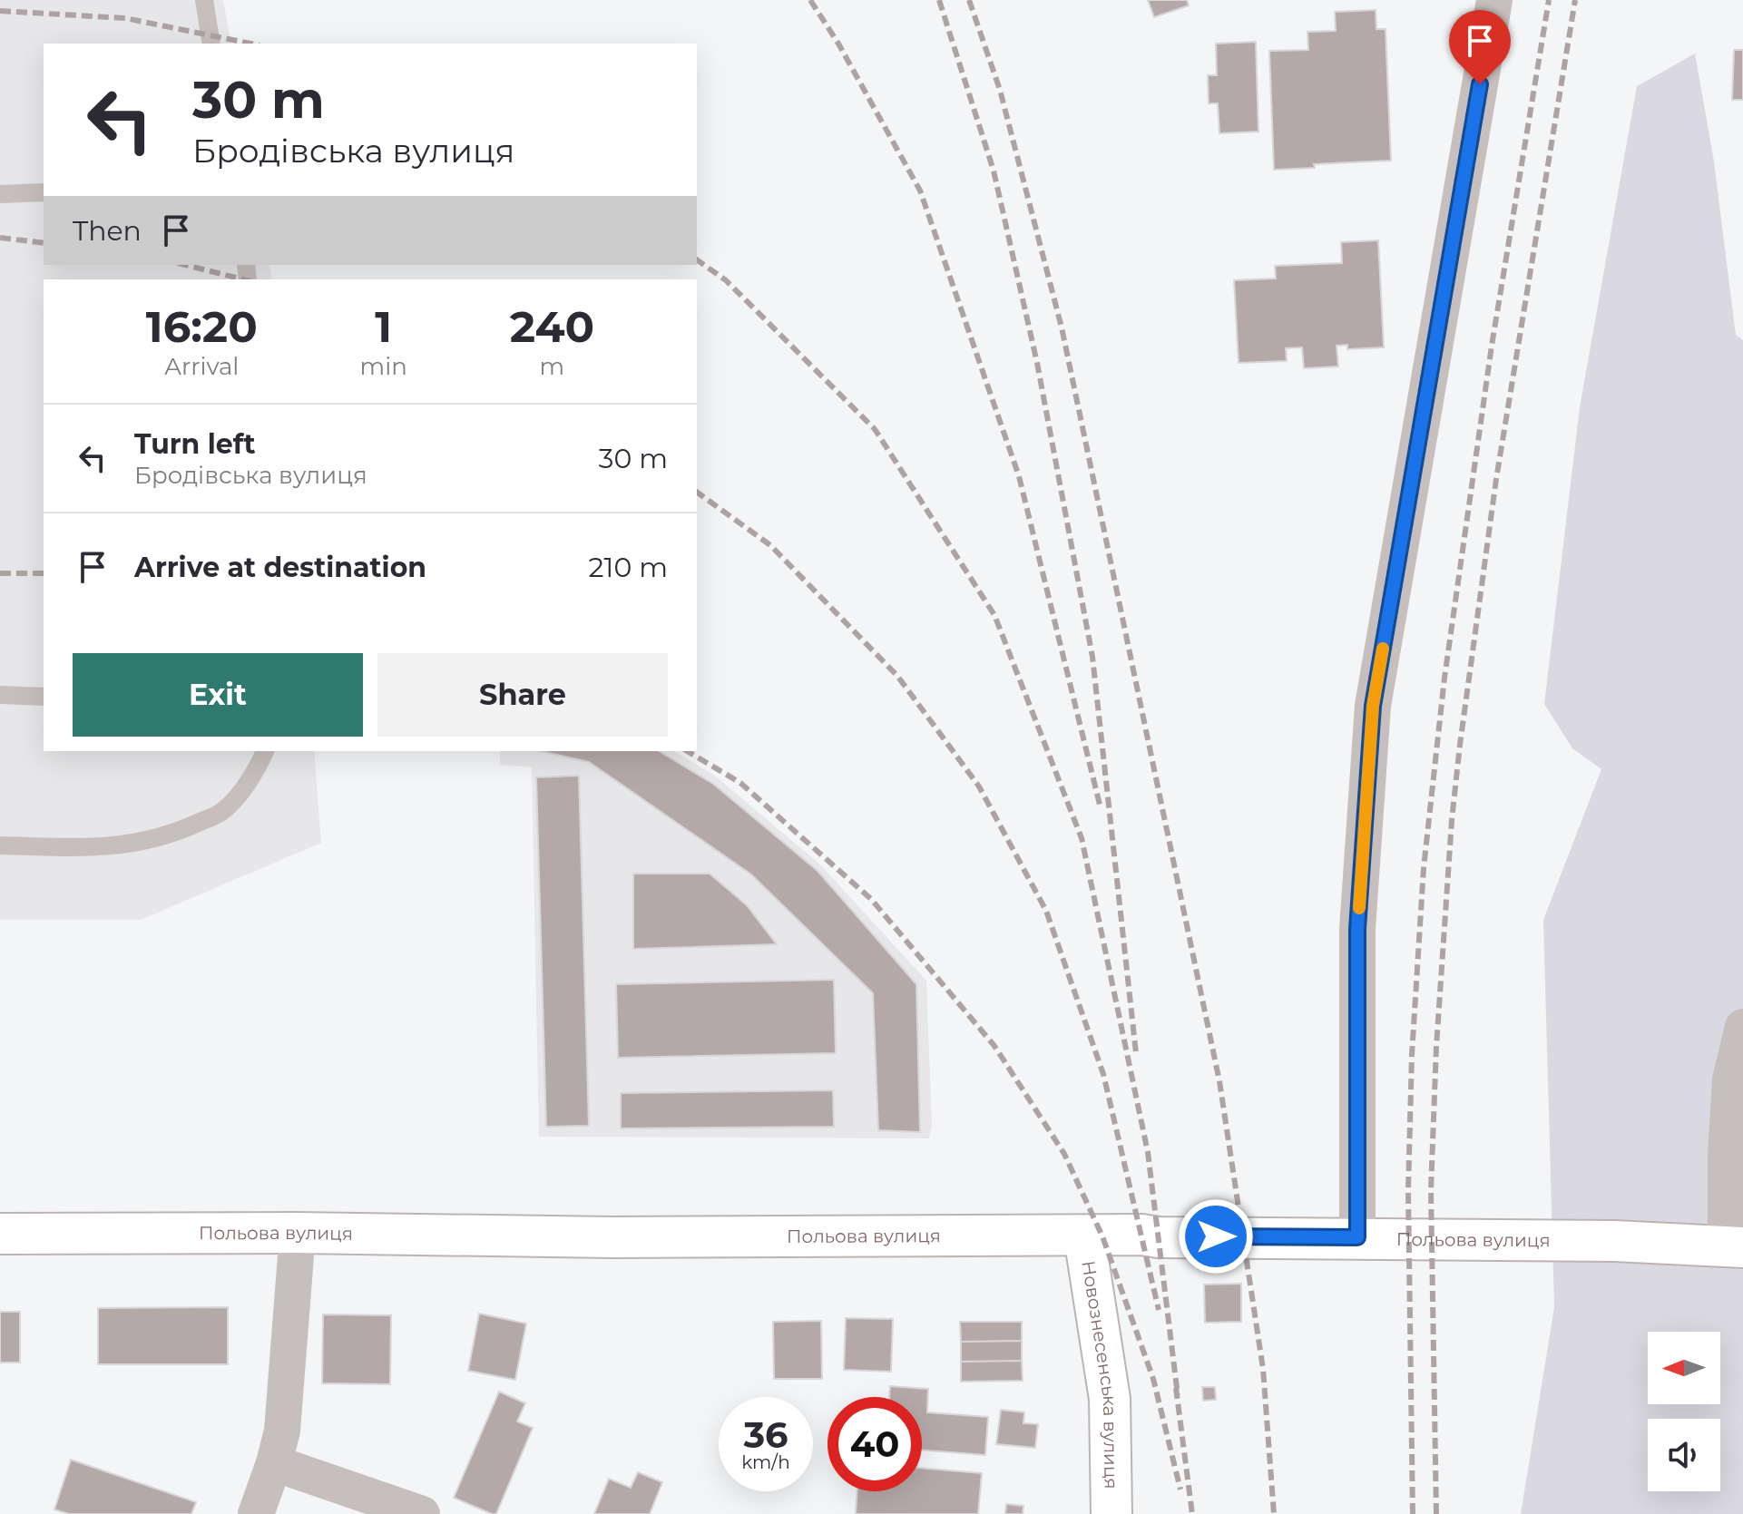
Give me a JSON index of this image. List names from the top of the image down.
{
  "streets": {
    "street": ["Польова вулиця", "Новознесенська вулиця"]
  },
  "crossings": [
    ["Польова вулиця", "Новознесенська вулиця"]
  ],
  "north": "left",
  "page": {
    "turn": ["30 m", "Бродівська вулиця"],
    "then": "Then",
    "eta": [
      "16:20",
      "Arrival",
      "1",
      "min",
      "240",
      "m"
    ],
    "list": [
      {
        "name": "Turn left",
        "note": "Бродівська вулиця",
        "value": "30 m"
      },
      {
        "name": "Arrive at destination",
        "value": "210 m"
      }
    ],
    "buttons": ["Exit", "Share"],
    "speed": "36 km/h",
    "limit": "40"
  }
}
